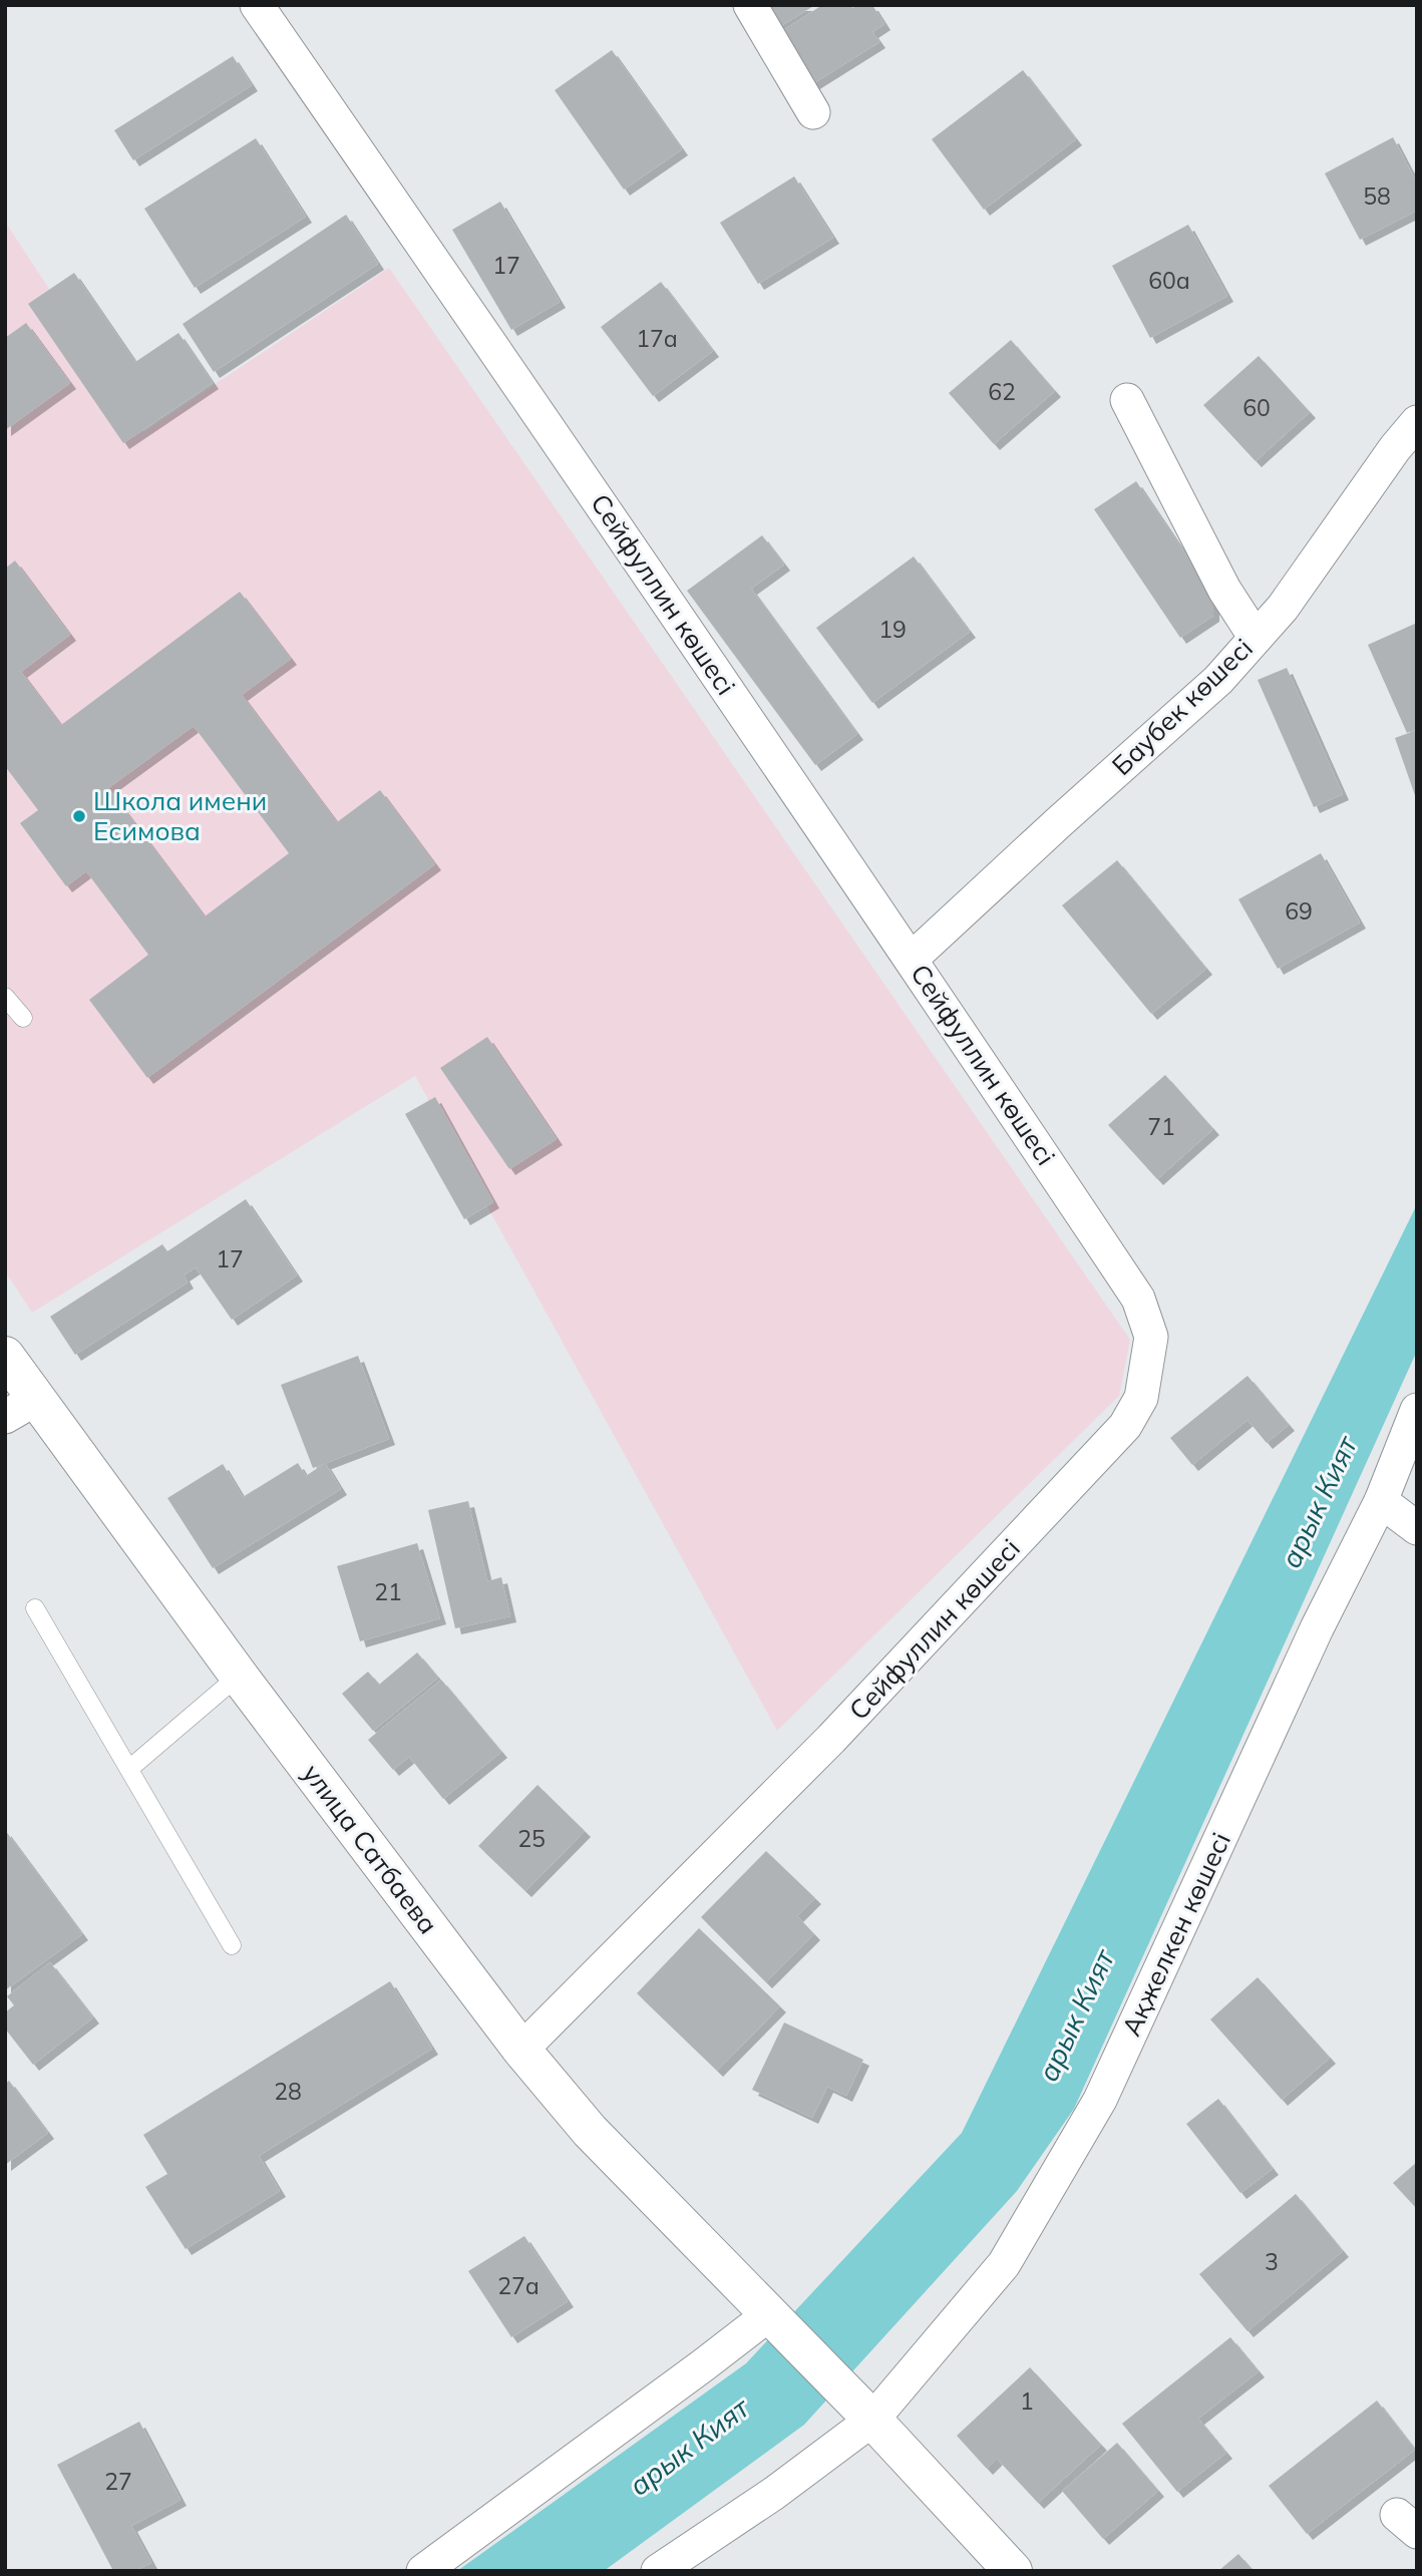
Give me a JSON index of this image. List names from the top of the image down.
{
  "streets": {
    "street": [
      "Сейфуллин көшесі",
      "Баубек көшесі",
      "улица Сатбаева",
      "Ақжелкен көшесі"
    ]
  },
  "crossings": [
    ["Сейфуллин көшесі", "Баубек көшесі"],
    ["Сейфуллин көшесі", "улица Сатбаева"],
    ["улица Сатбаева", "Ақжелкен көшесі"]
  ],
  "water": ["арык Кият"],
  "places": ["Школа имени Есимова"],
  "house_numbers": [
    "58",
    "17",
    "60а",
    "17а",
    "62",
    "60",
    "19",
    "69",
    "71",
    "17",
    "21",
    "25",
    "28",
    "3",
    "27а",
    "1",
    "27"
  ]
}
